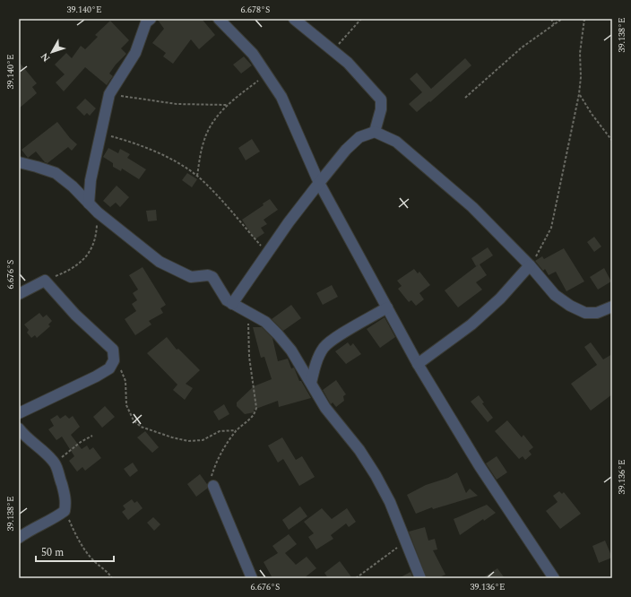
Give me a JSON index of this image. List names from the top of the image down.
{
  "scale_bar": "50 m",
  "north": "bottom left",
  "coordinates": [
    "39.140°E",
    "6.678°S",
    "39.138°E",
    "6.676°S",
    "39.136°E"
  ]
}
